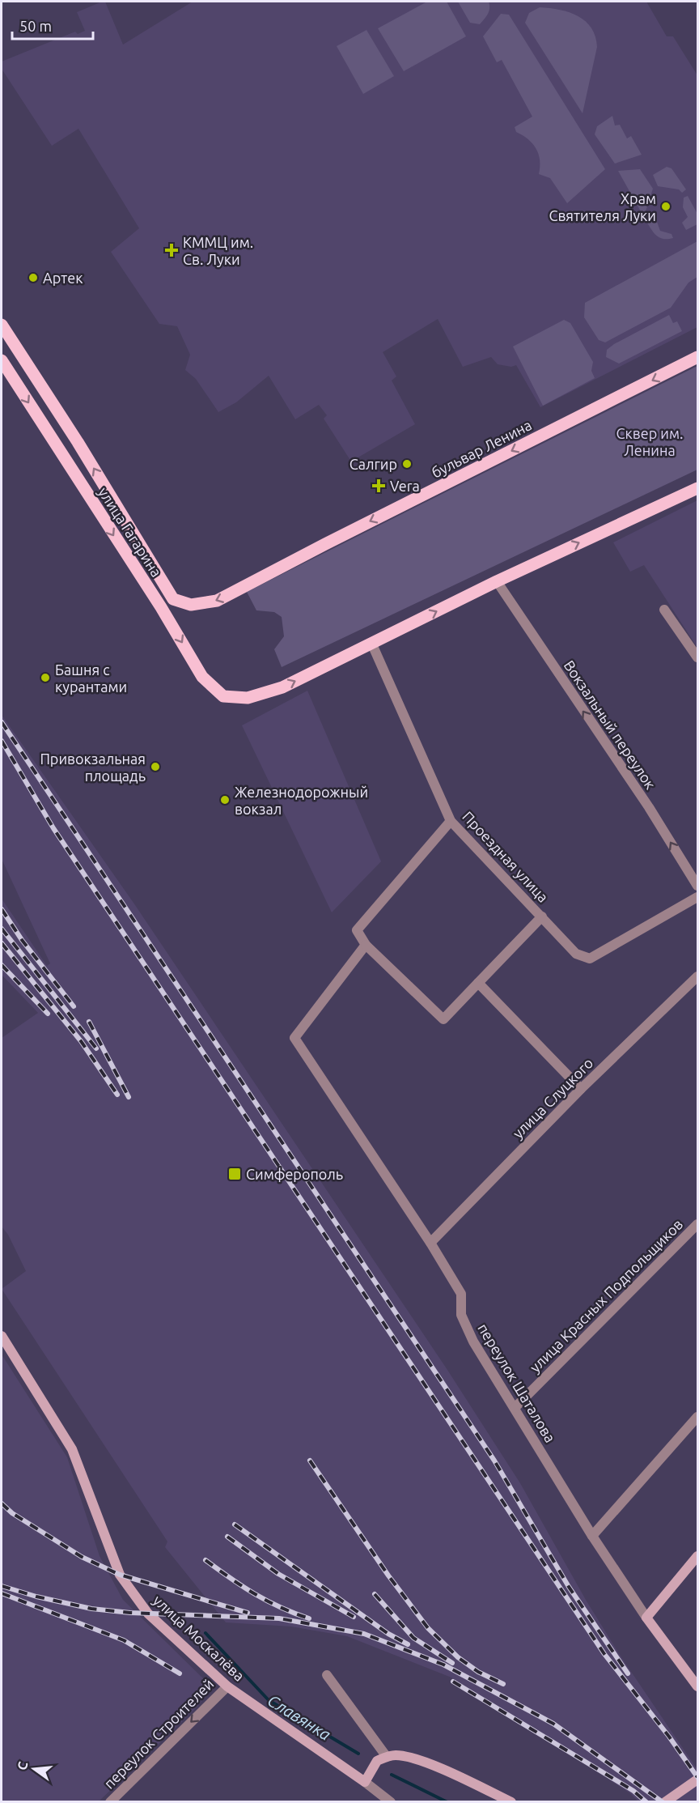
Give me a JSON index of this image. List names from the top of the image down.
{
  "streets": {
    "main road": ["бульвар Ленина", "улица Гагарина", "улица Москалёва"],
    "street": [
      "Вокзальный переулок",
      "Проездная улица",
      "улица Слуцкого",
      "улица Красных Подпольщиков",
      "переулок Шаталова",
      "переулок Строителей"
    ]
  },
  "crossings": [
    ["бульвар Ленина", "улица Гагарина"],
    ["улица Гагарина", "Проездная улица"],
    ["улица Слуцкого", "переулок Шаталова"],
    ["улица Красных Подпольщиков", "переулок Шаталова"],
    ["улица Москалёва", "переулок Строителей"]
  ],
  "one_way": ["бульвар Ленина", "Вокзальный переулок", "переулок Строителей"],
  "water": ["Славянка"],
  "parks": ["Сквер им. Ленина"],
  "places": {
    "other": [
      "Храм Святителя Луки",
      "Артек",
      "Салгир",
      "Башня с курантами",
      "Привокзальная площадь",
      "Железнодорожный вокзал"
    ],
    "health": ["КММЦ им. Св. Луки", "Vera"],
    "transit": ["Симферополь"]
  },
  "scale_bar": "50 m",
  "north": "left"
}
